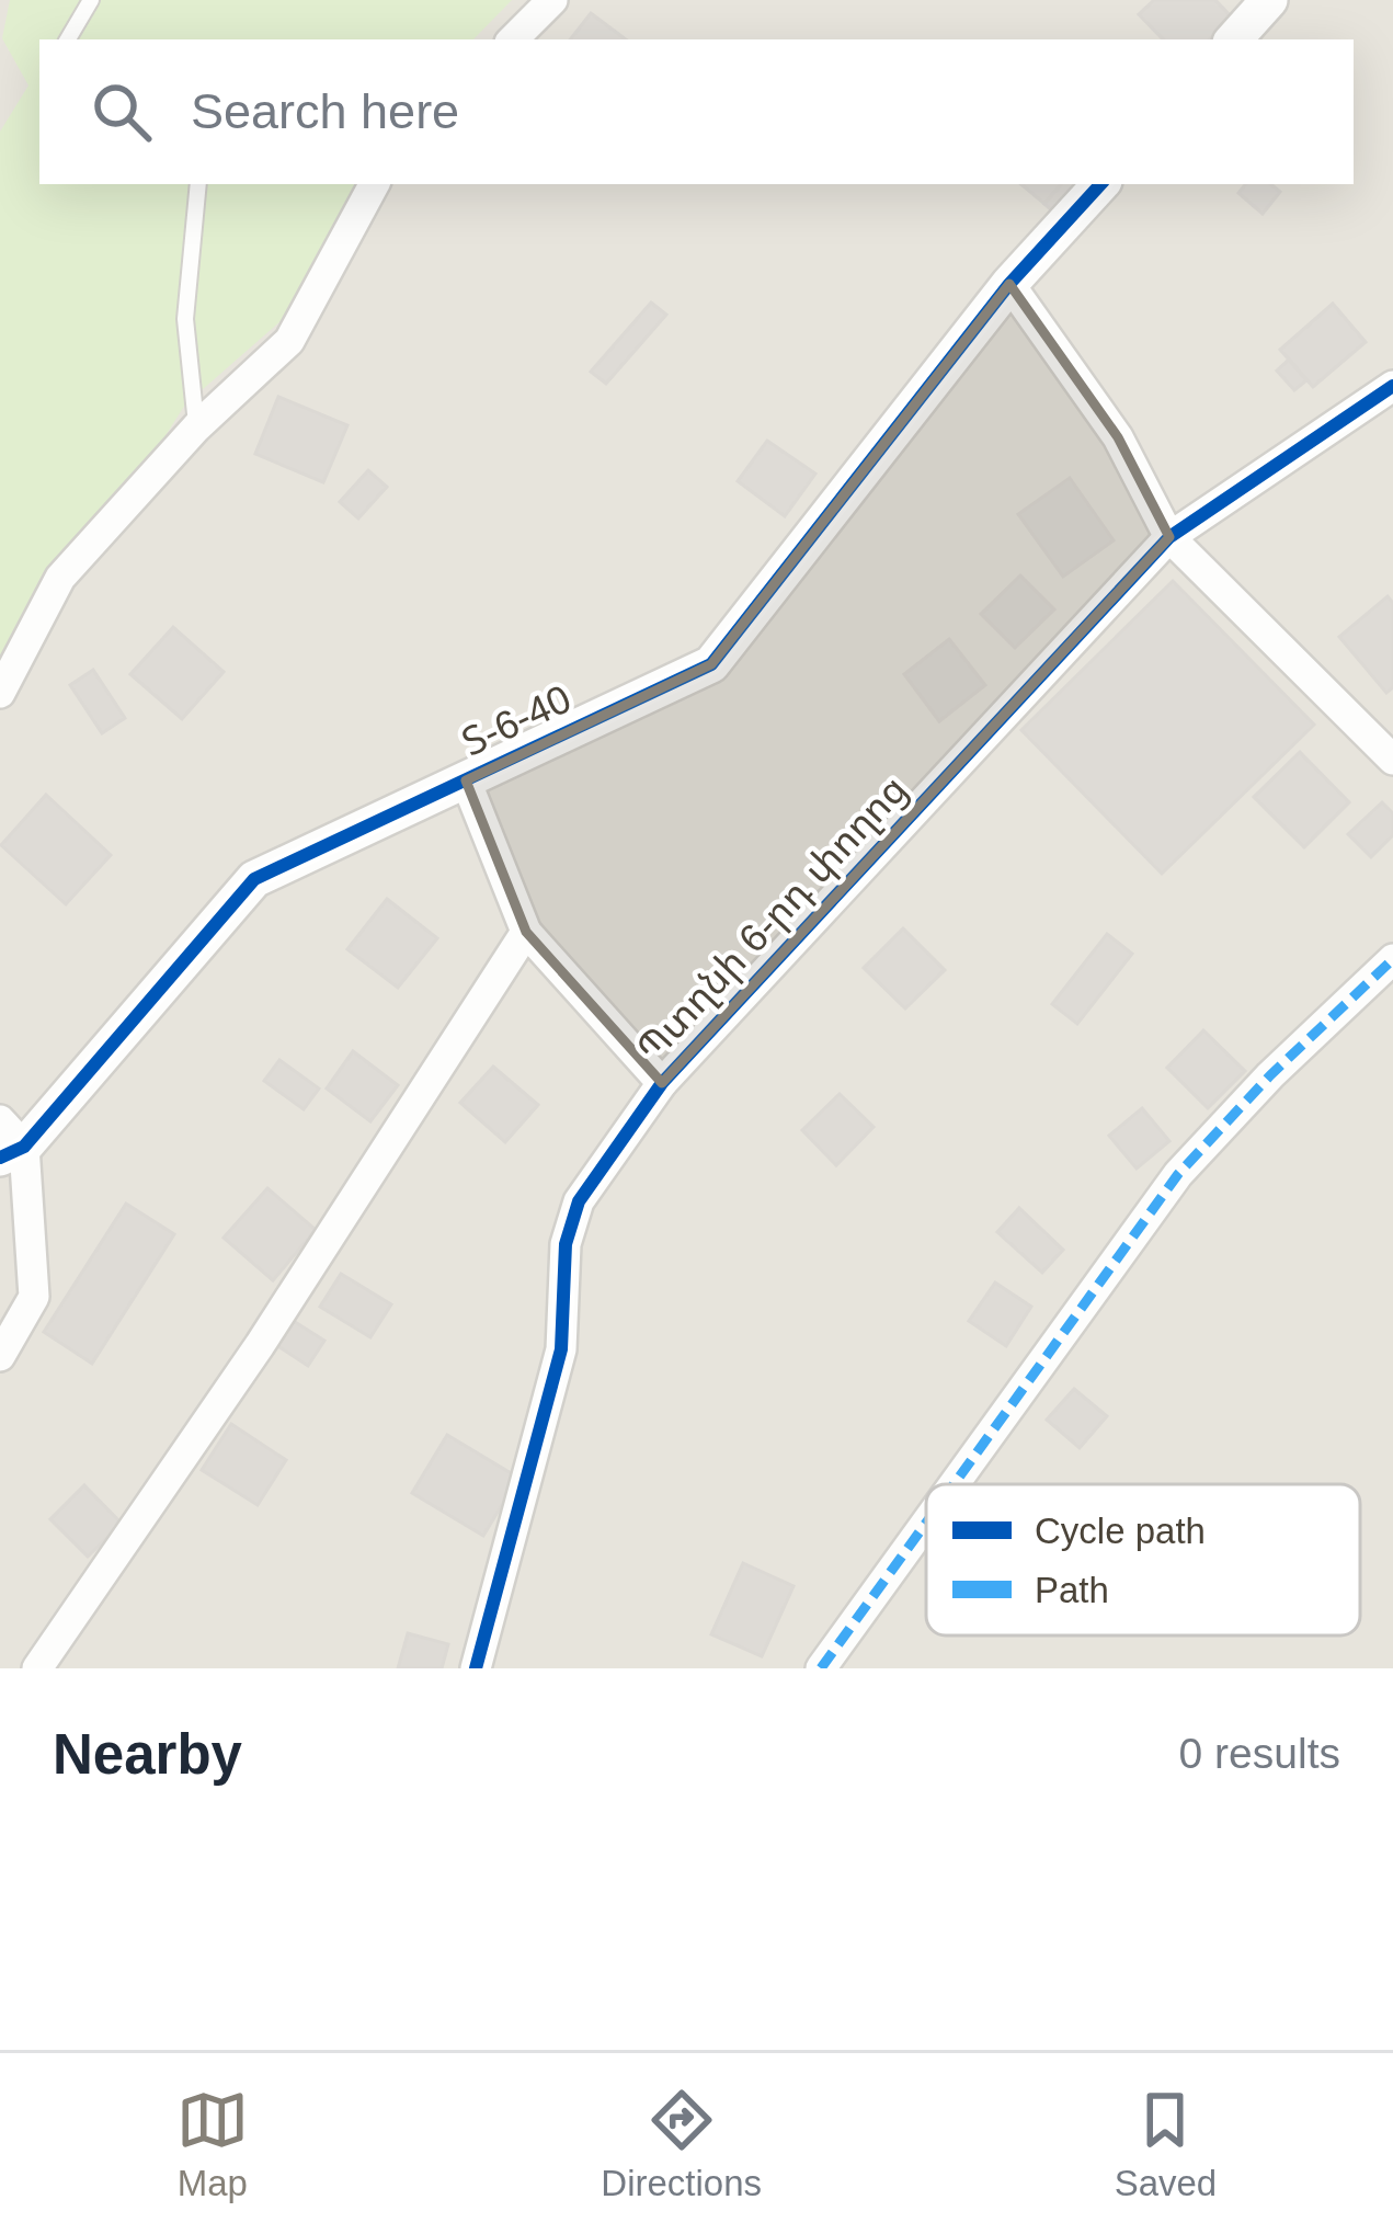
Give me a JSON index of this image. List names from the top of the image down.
{
  "streets": {
    "street": ["Տ-6-40", "Պտղնի 6-րդ փողոց"]
  },
  "legend": ["Cycle path", "Path"],
  "page": {
    "search": "Search here",
    "heading": ["Nearby", "0 results"],
    "nav": ["Map", "Directions", "Saved"]
  }
}
